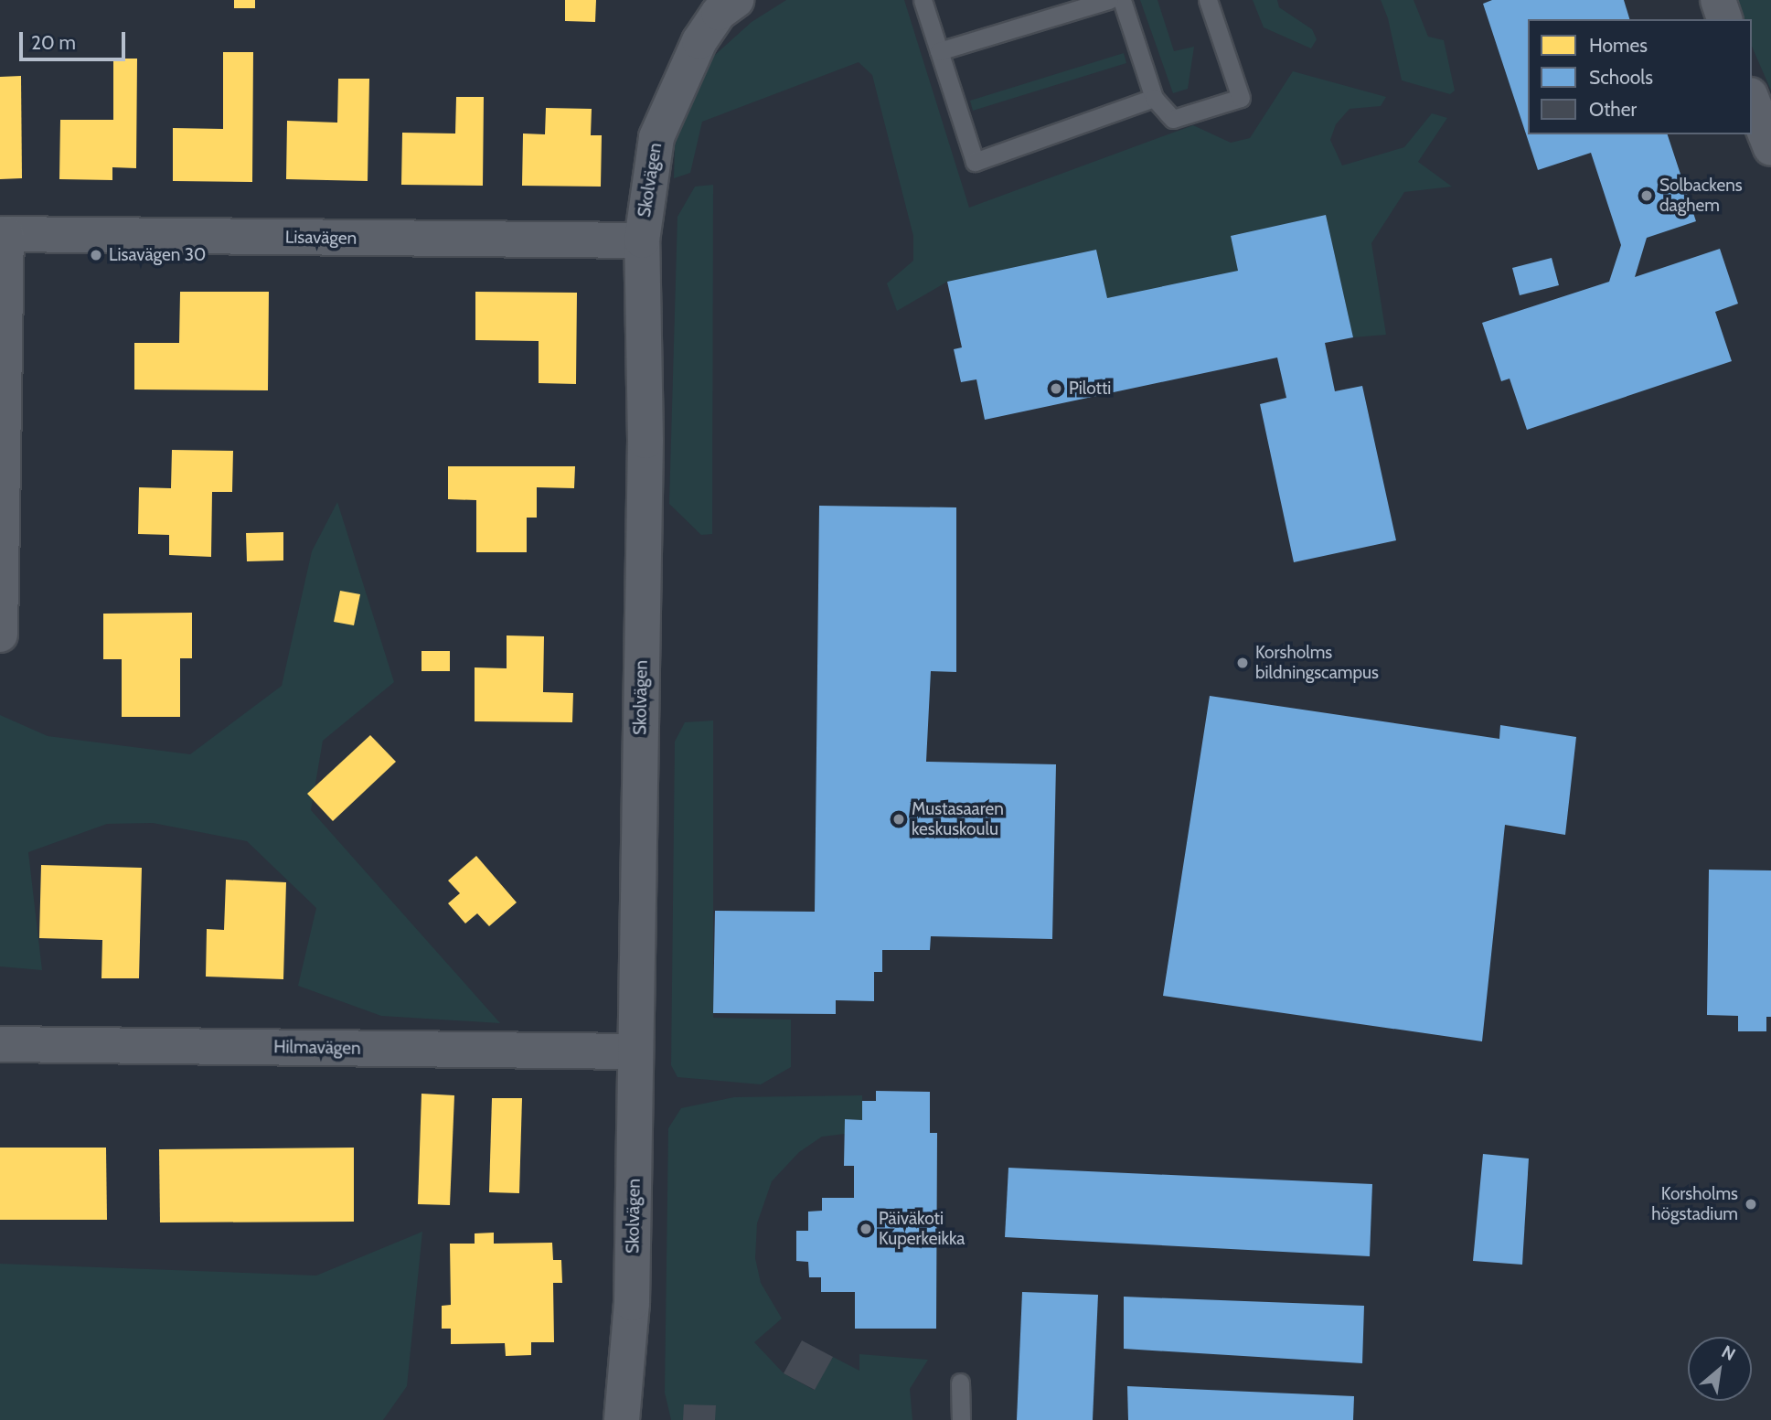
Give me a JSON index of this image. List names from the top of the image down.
{
  "streets": {
    "street": ["Skolvägen", "Lisavägen", "Hilmavägen"]
  },
  "crossings": [
    ["Skolvägen", "Lisavägen"],
    ["Skolvägen", "Hilmavägen"]
  ],
  "places": [
    "Solbackens daghem",
    "Lisavägen 30",
    "Pilotti",
    "Korsholms bildningscampus",
    "Mustasaaren keskuskoulu",
    "Korsholms högstadium",
    "Päiväkoti Kuperkeikka"
  ],
  "legend": ["Homes", "Schools", "Other"],
  "scale_bar": "20 m",
  "north": "top right"
}
